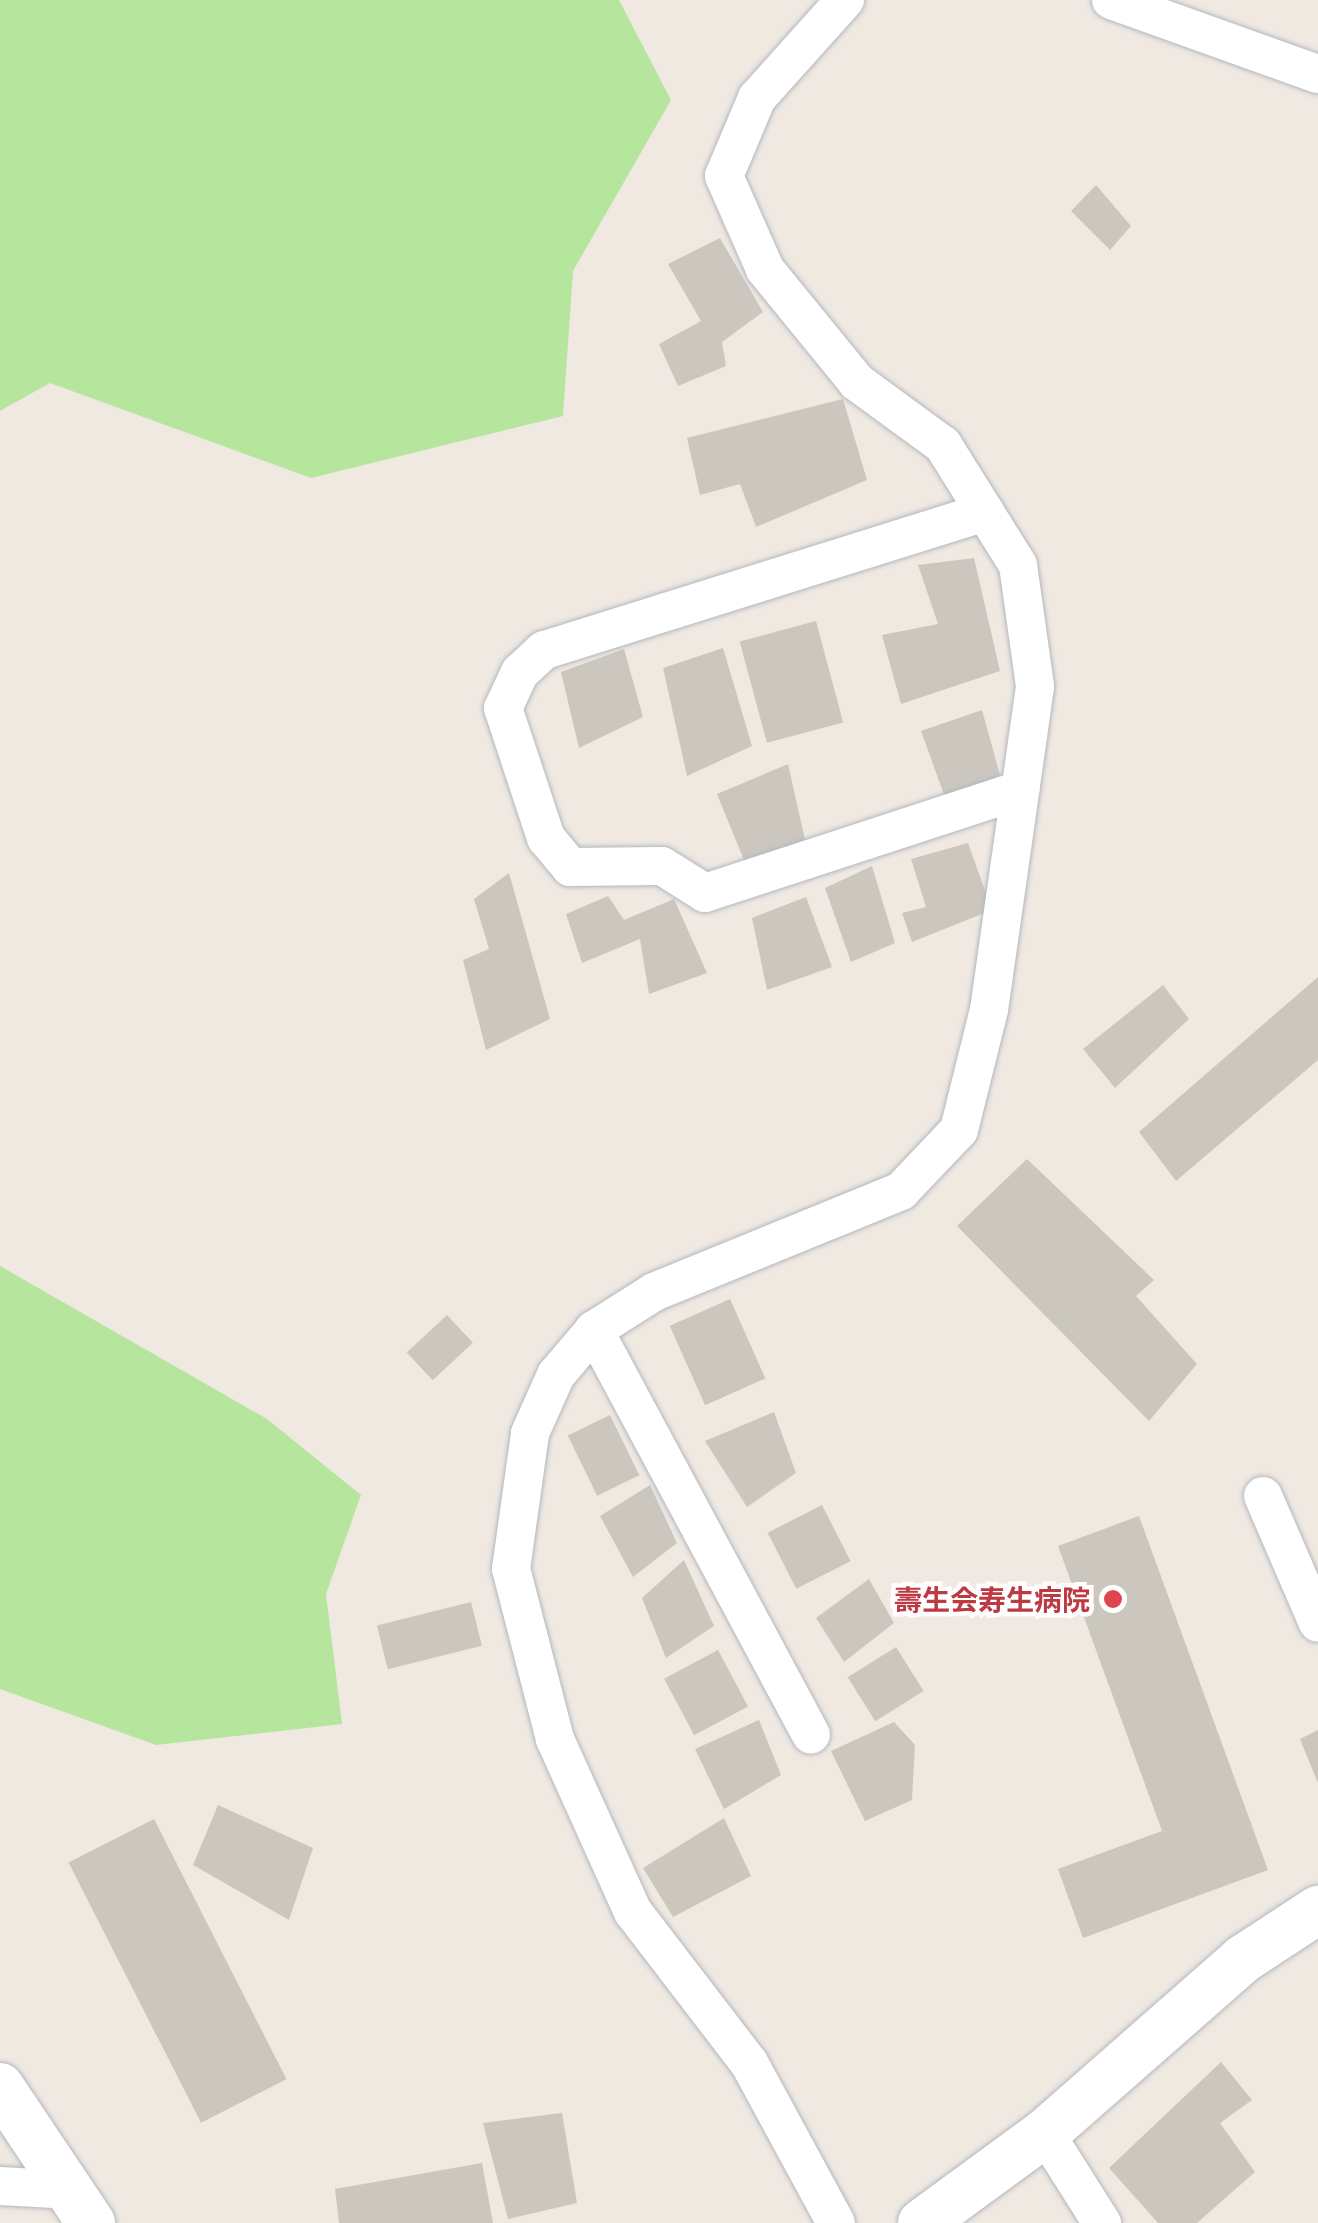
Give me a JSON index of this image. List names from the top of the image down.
{
  "places": ["壽生会寿生病院"]
}
